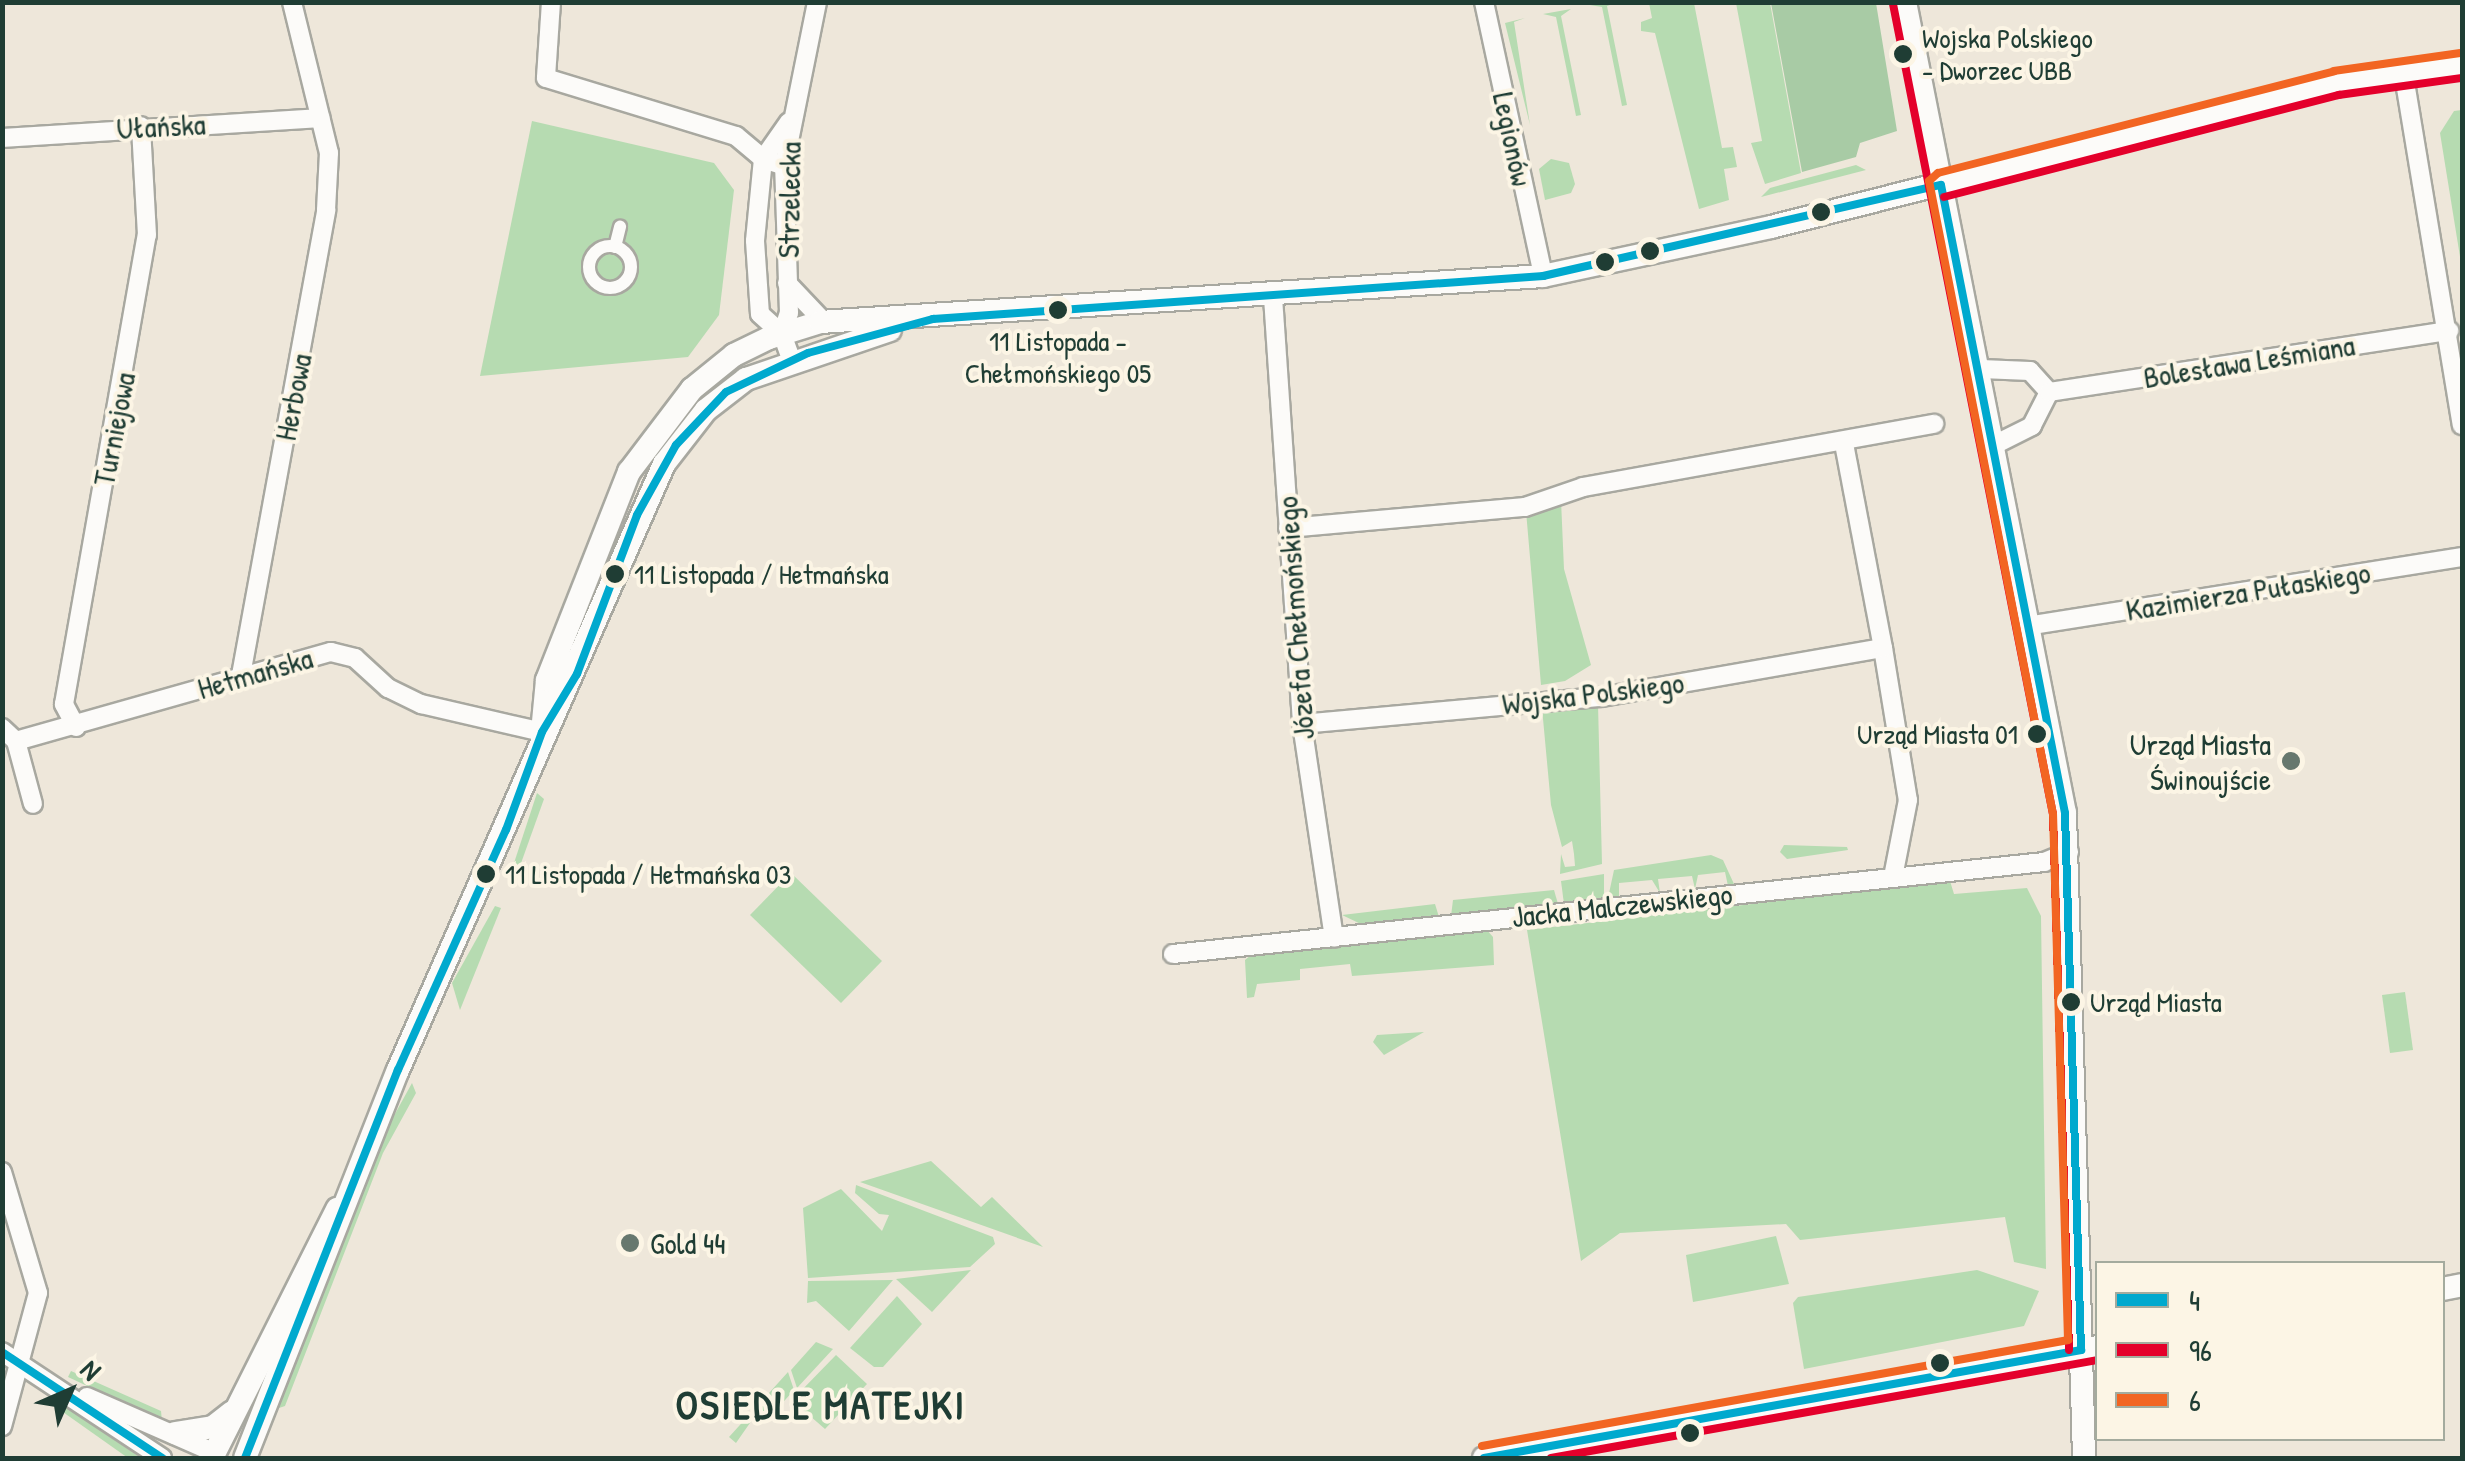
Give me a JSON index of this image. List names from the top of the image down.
{
  "streets": {
    "street": [
      "Ułańska",
      "Legionów",
      "Strzelecka",
      "Bolesława Leśmiana",
      "Herbowa",
      "Turniejowa",
      "Kazimierza Pułaskiego",
      "Józefa Chełmońskiego",
      "Hetmańska",
      "Wojska Polskiego",
      "Jacka Malczewskiego"
    ]
  },
  "crossings": [
    ["Ułańska", "Herbowa"],
    ["Ułańska", "Turniejowa"],
    ["Herbowa", "Hetmańska"],
    ["Turniejowa", "Hetmańska"],
    ["Józefa Chełmońskiego", "Wojska Polskiego"],
    ["Józefa Chełmońskiego", "Jacka Malczewskiego"]
  ],
  "districts": ["OSIEDLE MATEJKI"],
  "places": [
    "Wojska Polskiego - Dworzec UBB",
    "11 Listopada - Chełmońskiego 05",
    "11 Listopada / Hetmańska",
    "Urząd Miasta 01",
    "Urząd Miasta Świnoujście",
    "11 Listopada / Hetmańska 03",
    "Urząd Miasta",
    "Gold 44"
  ],
  "lines": ["transit line 96", "transit line 6", "transit line 4"],
  "legend": ["4", "96", "6"],
  "north": "top right"
}
